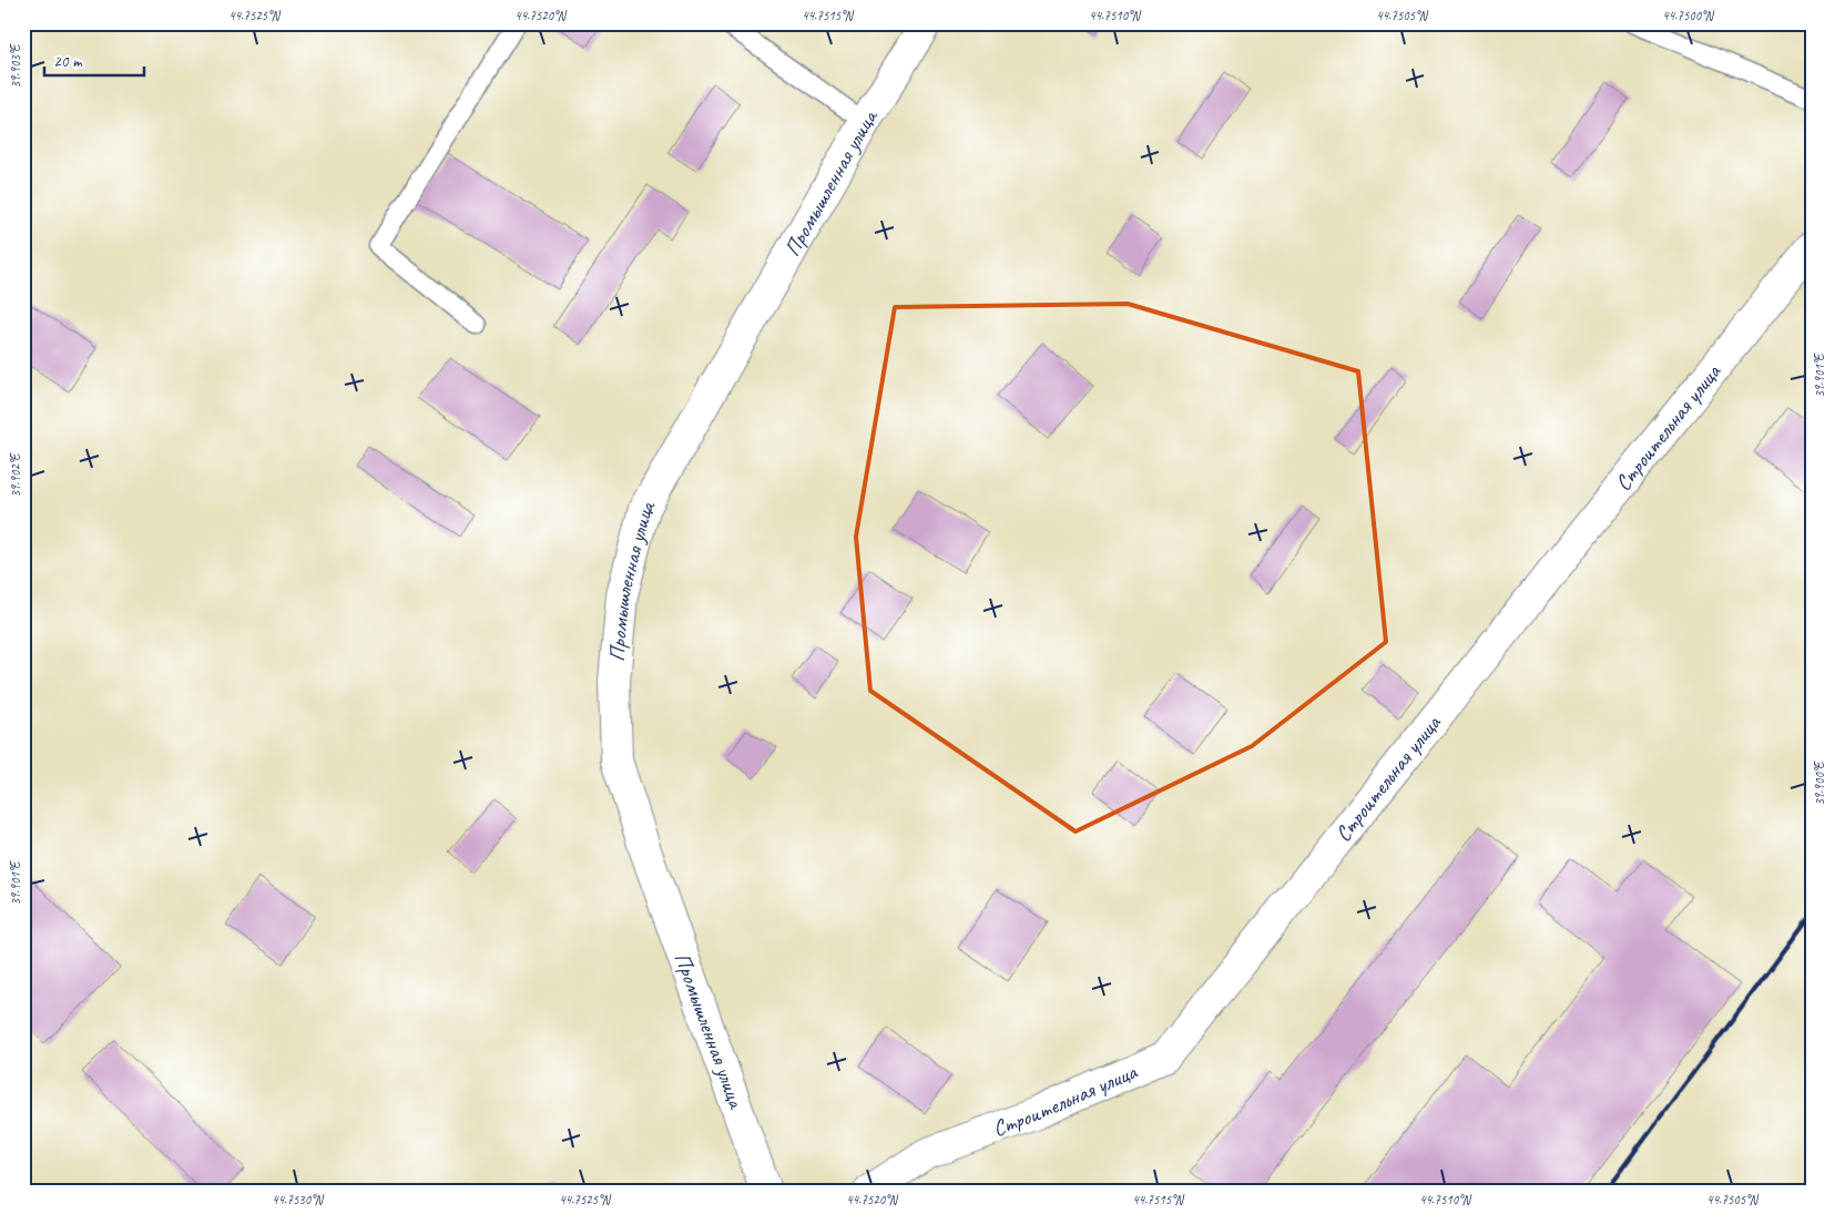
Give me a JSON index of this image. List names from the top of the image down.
{
  "streets": {
    "street": ["Промышленная улица", "Строительная улица"]
  },
  "scale_bar": "20 m",
  "coordinates": [
    "44.7525°N",
    "44.7520°N",
    "44.7515°N",
    "44.7510°N",
    "44.7505°N",
    "44.7500°N",
    "39.903°E",
    "39.901°E",
    "39.902°E",
    "39.900°E",
    "44.7530°N"
  ]
}
